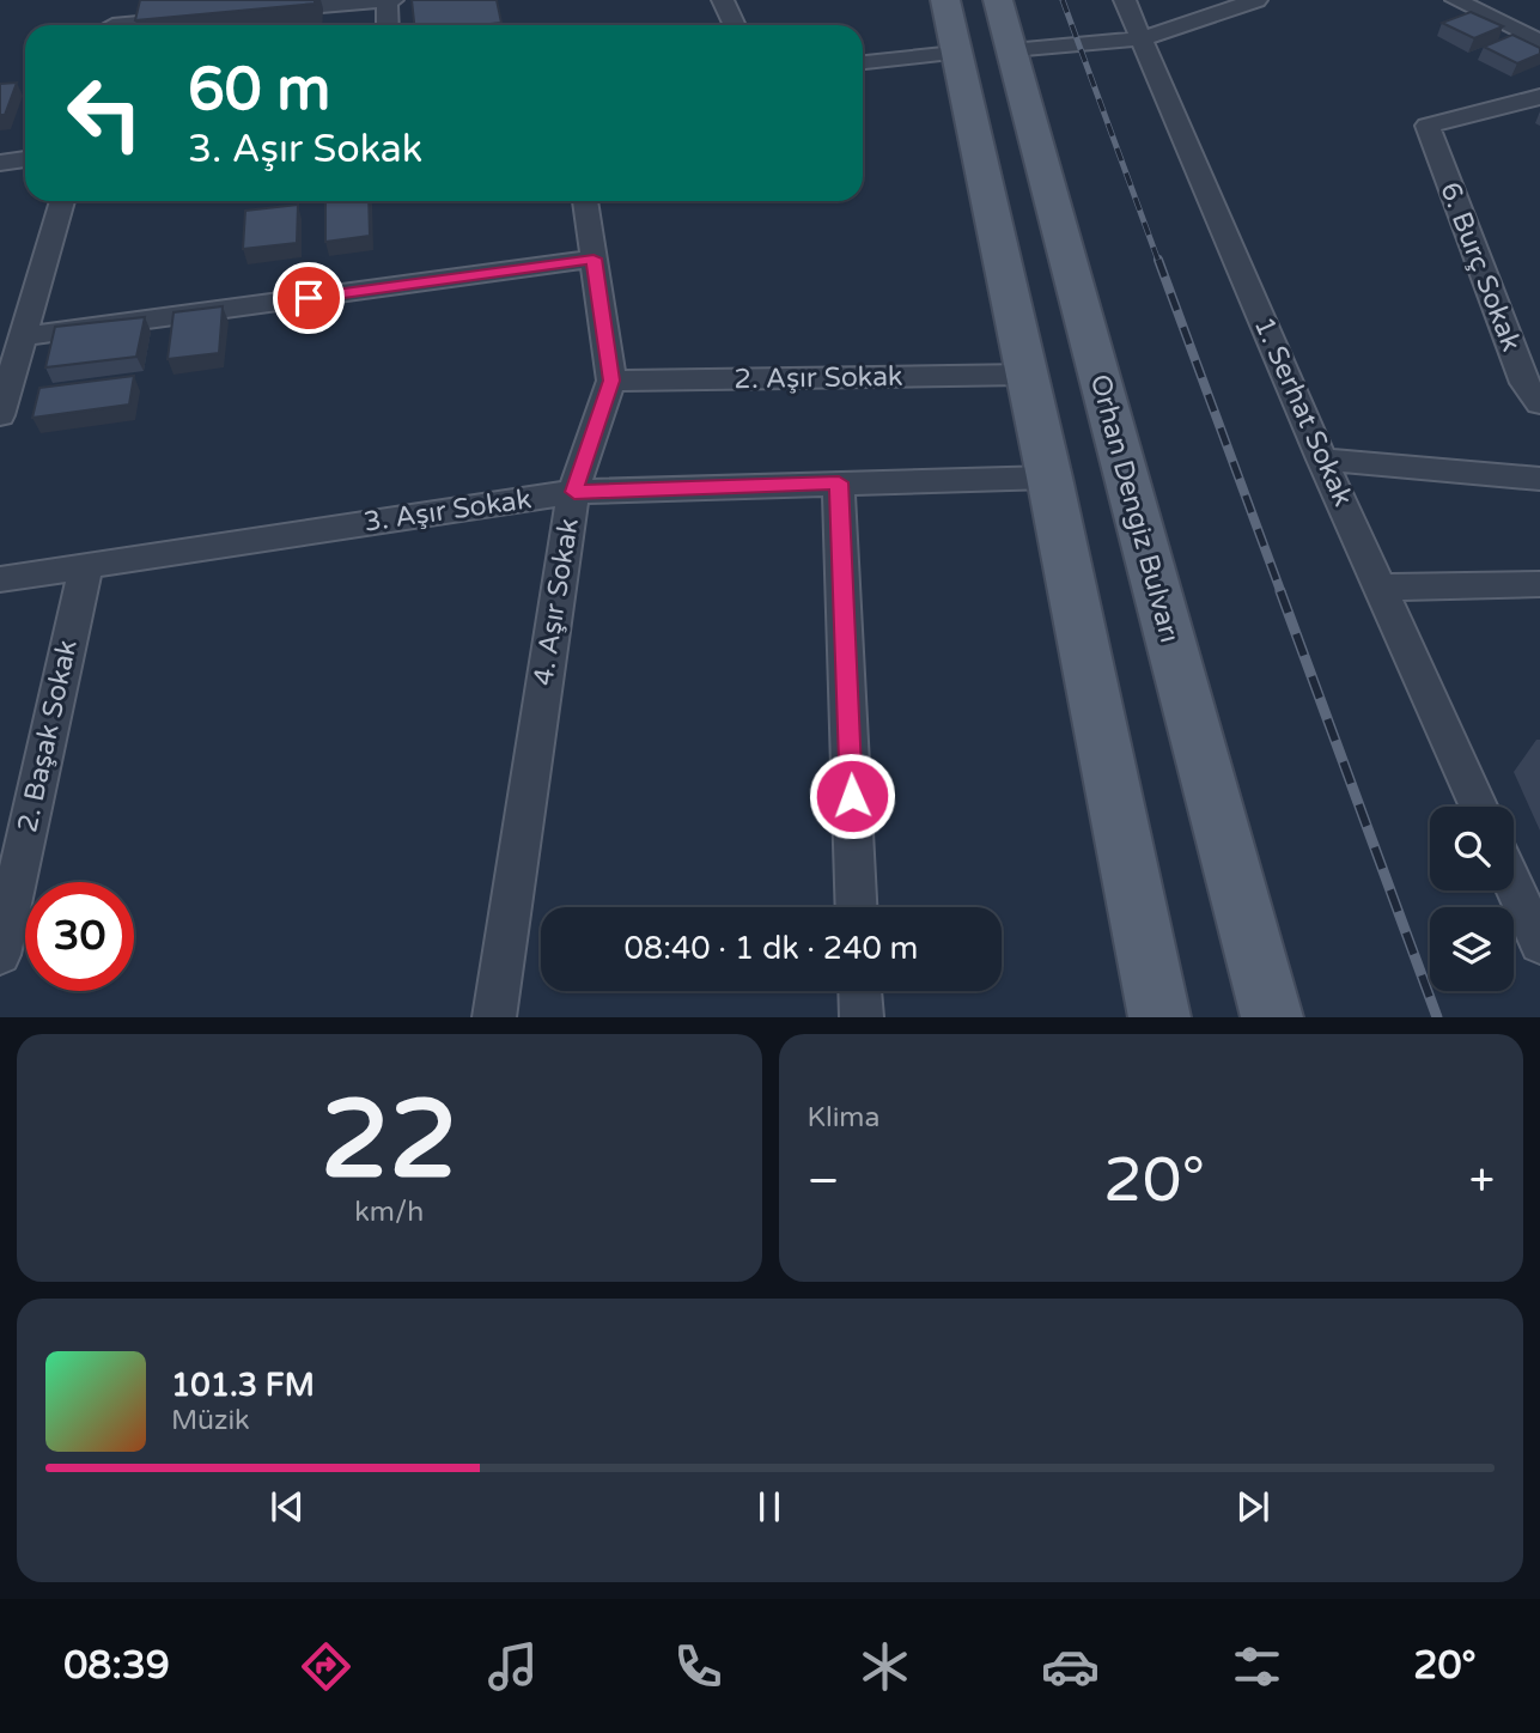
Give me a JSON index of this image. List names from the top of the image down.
{
  "streets": {
    "main road": ["Orhan Dengiz Bulvarı"],
    "street": [
      "6. Burç Sokak",
      "2. Aşır Sokak",
      "1. Serhat Sokak",
      "3. Aşır Sokak",
      "4. Aşır Sokak",
      "2. Başak Sokak"
    ]
  },
  "crossings": [
    ["2. Aşır Sokak", "4. Aşır Sokak"],
    ["3. Aşır Sokak", "4. Aşır Sokak"],
    ["3. Aşır Sokak", "2. Başak Sokak"]
  ],
  "page": {
    "turn": ["60 m", "3. Aşır Sokak"],
    "limit": "30",
    "trip": "08:40 · 1 dk · 240 m",
    "tile": [
      ["22", "km/h"],
      "Klima"
    ],
    "heat": ["−", "20°", "+"],
    "song": ["101.3 FM", "Müzik"],
    "tabs": ["08:39", "20°"]
  }
}
